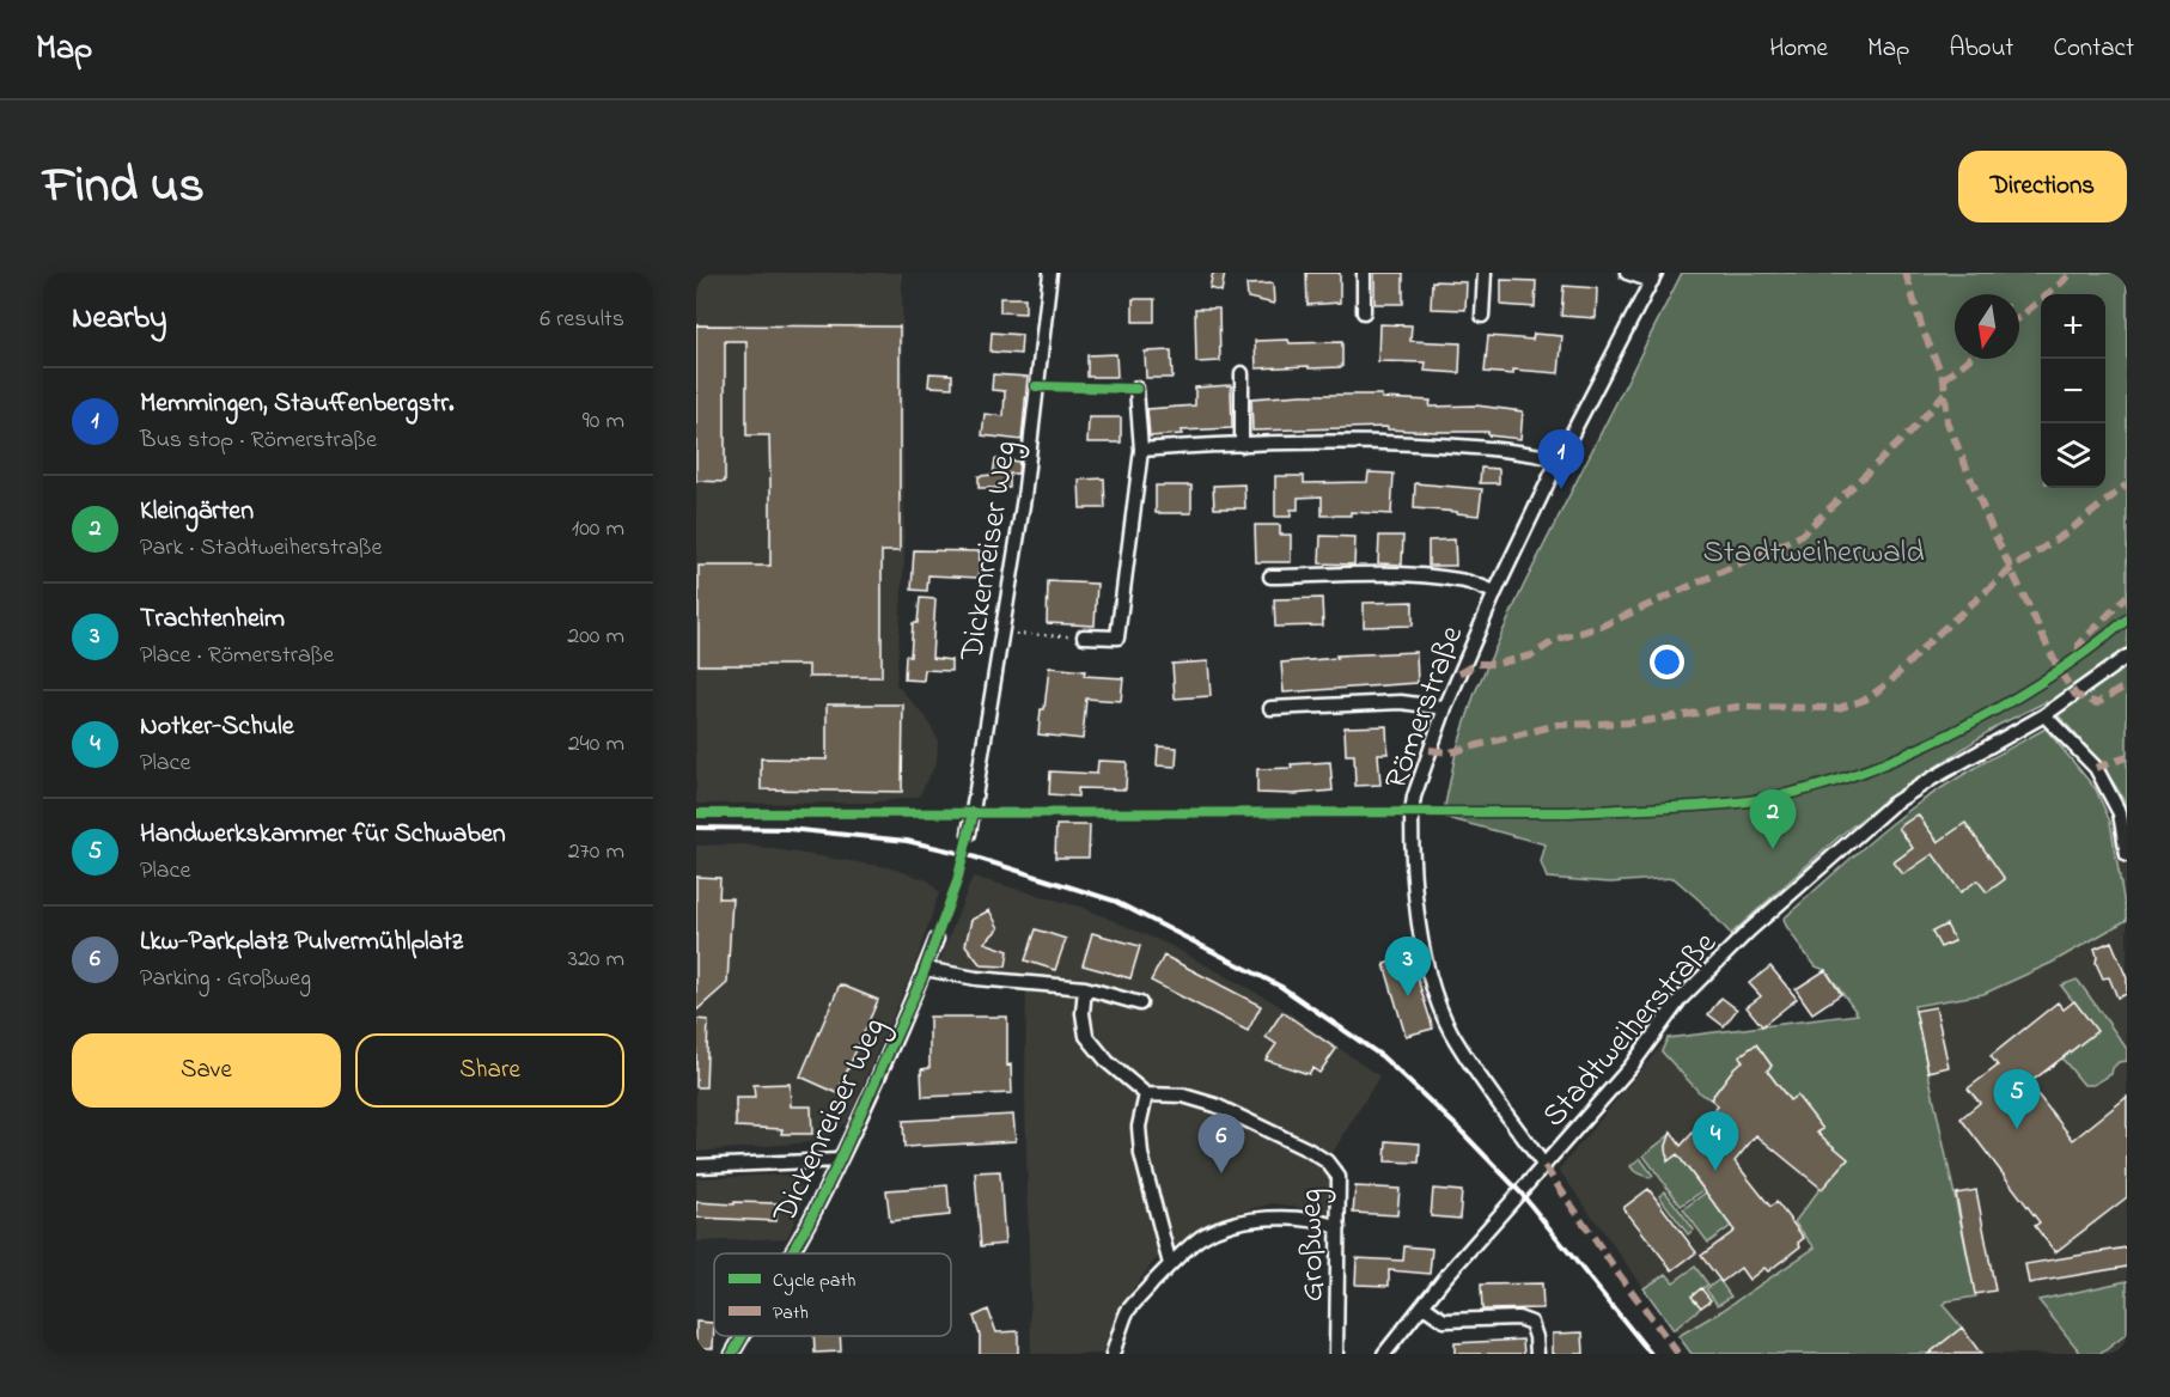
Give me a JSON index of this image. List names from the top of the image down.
{
  "streets": {
    "street": [
      "Dickenreiser Weg",
      "Römerstraße",
      "Stadtweiherstraße",
      "Großweg"
    ]
  },
  "crossings": [
    ["Römerstraße", "Stadtweiherstraße"]
  ],
  "parks": ["Stadtweiherwald"],
  "legend": ["Cycle path", "Path"],
  "north": "bottom",
  "page": {
    "header": "Map",
    "nav": [
      "Home",
      "Map",
      "About",
      "Contact"
    ],
    "title": "Find us",
    "buttons": [
      "Directions",
      ["Save", "Share"]
    ],
    "heading": ["Nearby", "6 results"],
    "map_buttons": ["+", "−"],
    "list": [
      {
        "mark": "1",
        "name": "Memmingen, Stauffenbergstr.",
        "note": "Bus stop · Römerstraße",
        "value": "90 m"
      },
      {
        "mark": "2",
        "name": "Kleingärten",
        "note": "Park · Stadtweiherstraße",
        "value": "100 m"
      },
      {
        "mark": "3",
        "name": "Trachtenheim",
        "note": "Place · Römerstraße",
        "value": "200 m"
      },
      {
        "mark": "4",
        "name": "Notker-Schule",
        "note": "Place",
        "value": "240 m"
      },
      {
        "mark": "5",
        "name": "Handwerkskammer für Schwaben",
        "note": "Place",
        "value": "270 m"
      },
      {
        "mark": "6",
        "name": "Lkw-Parkplatz Pulvermühlplatz",
        "note": "Parking · Großweg",
        "value": "320 m"
      }
    ],
    "pins": [
      "1",
      "2",
      "3",
      "5",
      "4",
      "6"
    ]
  }
}
